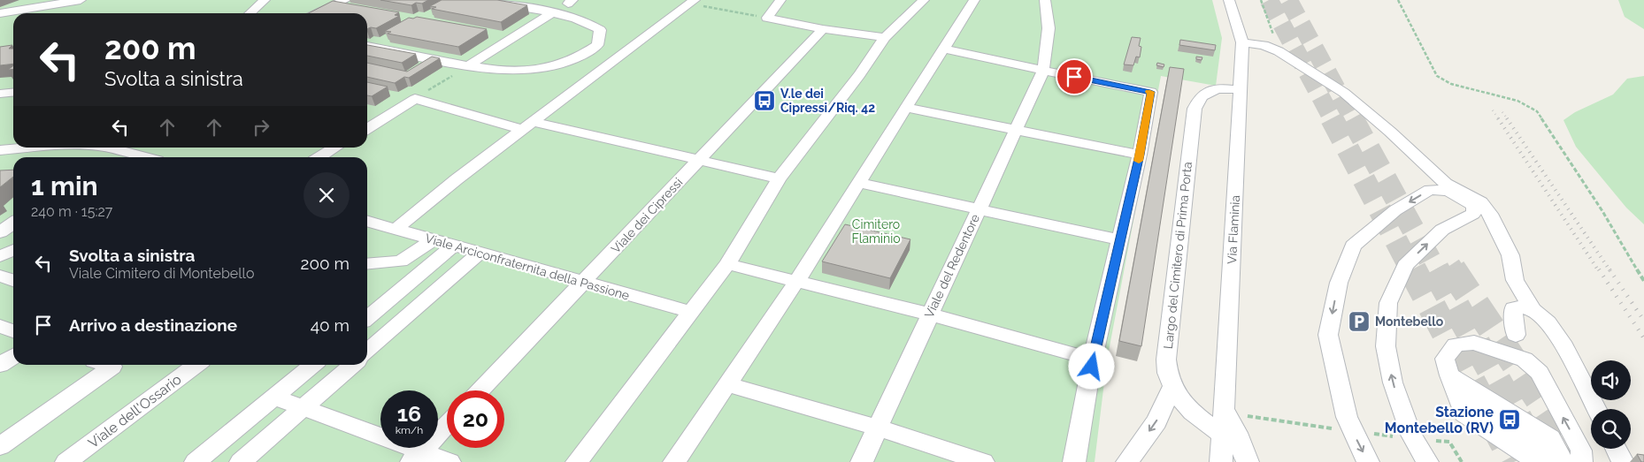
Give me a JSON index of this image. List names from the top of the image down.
{
  "streets": {
    "street": [
      "Viale dei Cipressi",
      "Via Flaminia",
      "Largo del Cimitero di Prima Porta",
      "Viale del Redentore",
      "Viale Arciconfraternita della Passione"
    ],
    "lane": ["Viale dell'Ossario"]
  },
  "crossings": [
    ["Viale dei Cipressi", "Viale Arciconfraternita della Passione"],
    ["Via Flaminia", "Largo del Cimitero di Prima Porta"]
  ],
  "parks": ["Cimitero Flaminio"],
  "places": {
    "bus stop": ["V.le dei Cipressi/Riq. 42", "Stazione Montebello (RV)"],
    "parking": ["Montebello"]
  },
  "page": {
    "turn": ["200 m", "Svolta a sinistra"],
    "heading": ["1 min", "240 m · 15:27"],
    "list": [
      {
        "name": "Svolta a sinistra",
        "note": "Viale Cimitero di Montebello",
        "value": "200 m"
      },
      {
        "name": "Arrivo a destinazione",
        "value": "40 m"
      }
    ],
    "speed": "16 km/h",
    "limit": "20"
  }
}
